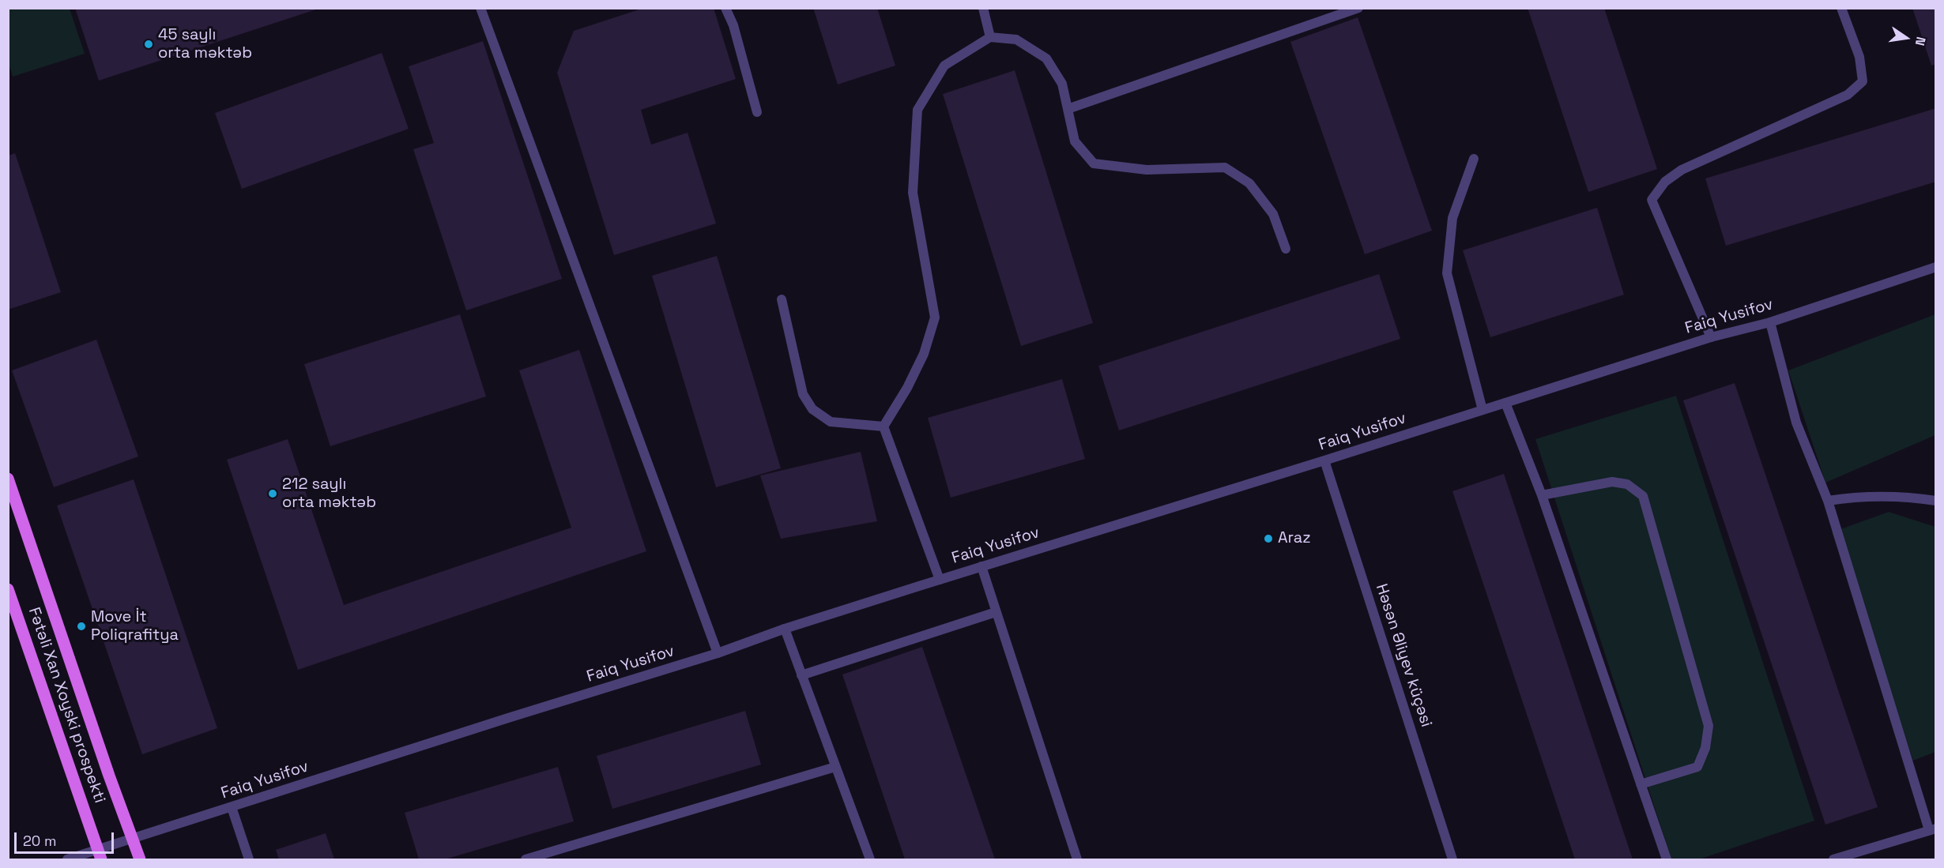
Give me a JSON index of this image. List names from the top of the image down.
{
  "streets": {
    "main road": ["Fətəli Xan Xoyski prospekti"],
    "street": ["Faiq Yusifov", "Həsən Əliyev küçəsi"]
  },
  "crossings": [
    ["Faiq Yusifov", "Həsən Əliyev küçəsi"],
    ["Faiq Yusifov", "Fətəli Xan Xoyski prospekti"]
  ],
  "places": [
    "45 saylı orta məktəb",
    "212 saylı orta məktəb",
    "Araz",
    "Move İt Poliqrafitya"
  ],
  "scale_bar": "20 m",
  "north": "right"
}
